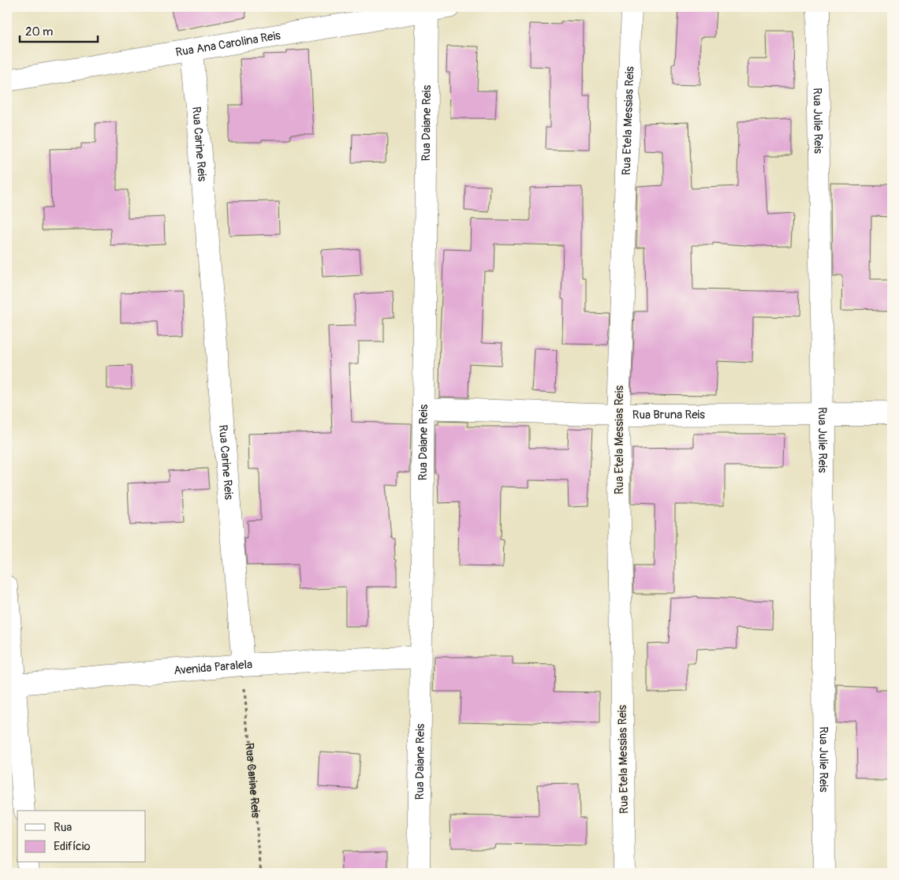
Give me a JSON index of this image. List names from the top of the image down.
{
  "streets": {
    "street": [
      "Rua Ana Carolina Reis",
      "Rua Etela Messias Reis",
      "Rua Julie Reis",
      "Rua Daiane Reis",
      "Rua Carine Reis",
      "Rua Bruna Reis",
      "Avenida Paralela"
    ]
  },
  "crossings": [
    ["Rua Ana Carolina Reis", "Rua Daiane Reis"],
    ["Rua Ana Carolina Reis", "Rua Carine Reis"],
    ["Rua Etela Messias Reis", "Rua Bruna Reis"],
    ["Rua Julie Reis", "Rua Bruna Reis"],
    ["Rua Daiane Reis", "Rua Bruna Reis"],
    ["Rua Daiane Reis", "Avenida Paralela"],
    ["Rua Carine Reis", "Avenida Paralela"]
  ],
  "legend": ["Rua", "Edifício"],
  "scale_bar": "20 m"
}
